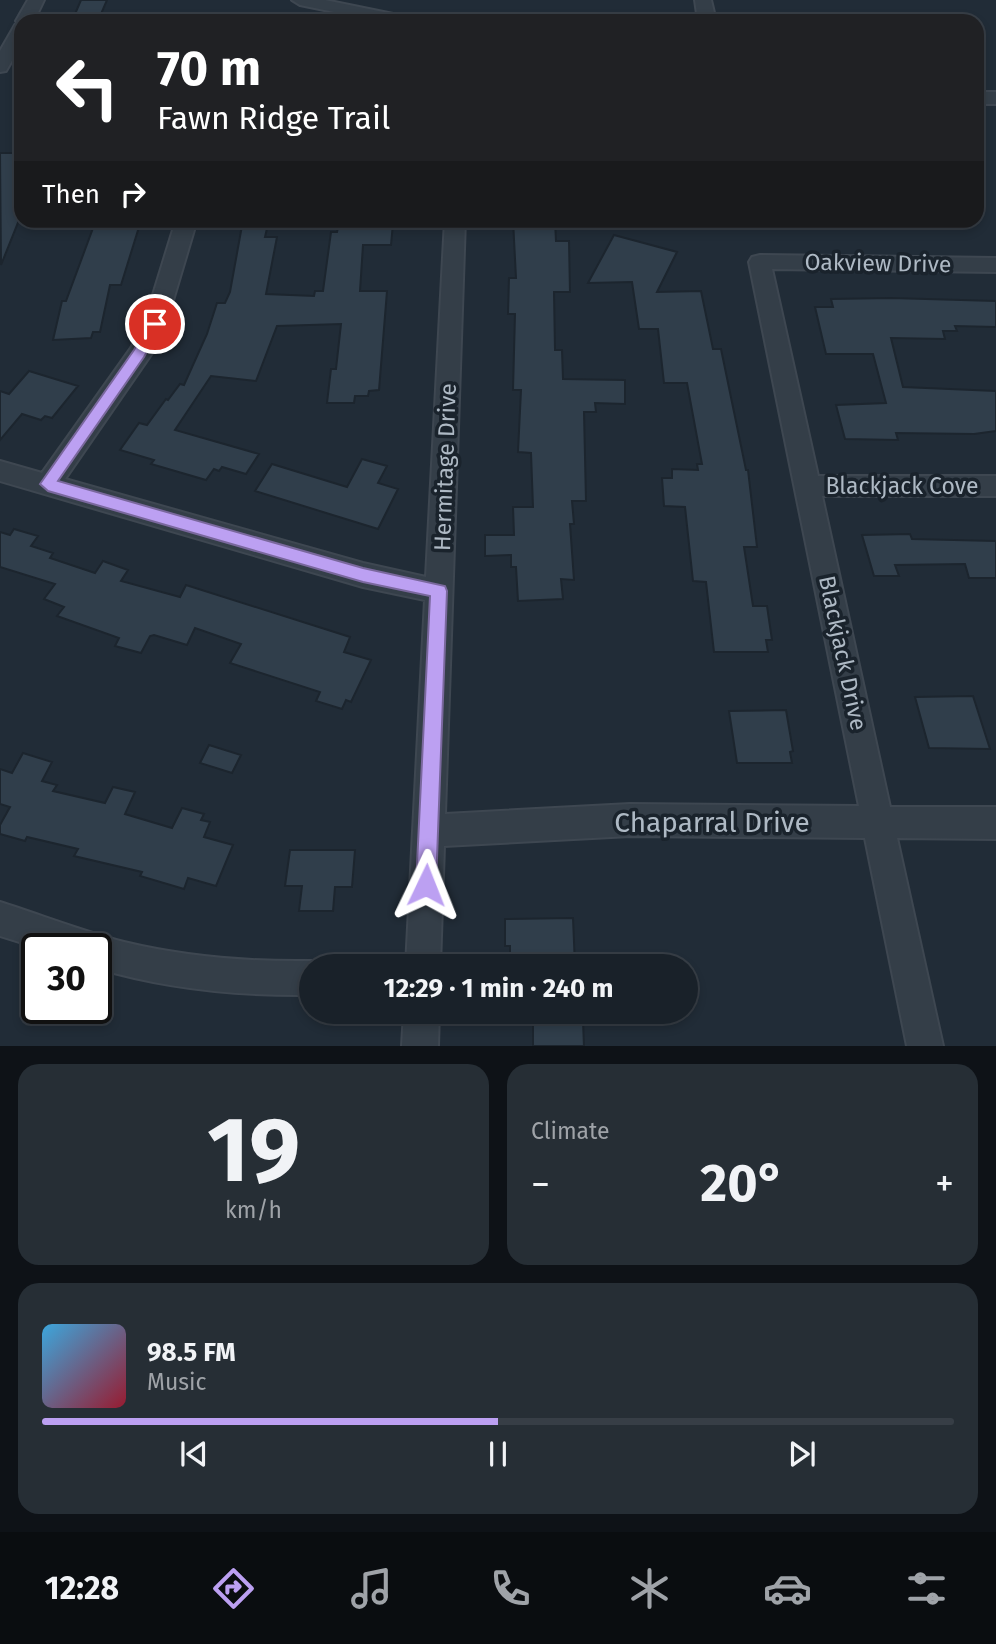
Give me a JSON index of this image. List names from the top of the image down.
{
  "streets": {
    "street": [
      "Oakview Drive",
      "Hermitage Drive",
      "Blackjack Cove",
      "Blackjack Drive",
      "Chaparral Drive"
    ]
  },
  "crossings": [
    ["Oakview Drive", "Blackjack Drive"],
    ["Hermitage Drive", "Chaparral Drive"],
    ["Blackjack Cove", "Blackjack Drive"],
    ["Blackjack Drive", "Chaparral Drive"]
  ],
  "page": {
    "turn": ["70 m", "Fawn Ridge Trail"],
    "then": "Then",
    "limit": "30",
    "trip": "12:29 · 1 min · 240 m",
    "tile": [
      ["19", "km/h"],
      "Climate"
    ],
    "heat": ["−", "20°", "+"],
    "song": ["98.5 FM", "Music"],
    "tabs": "12:28"
  }
}
